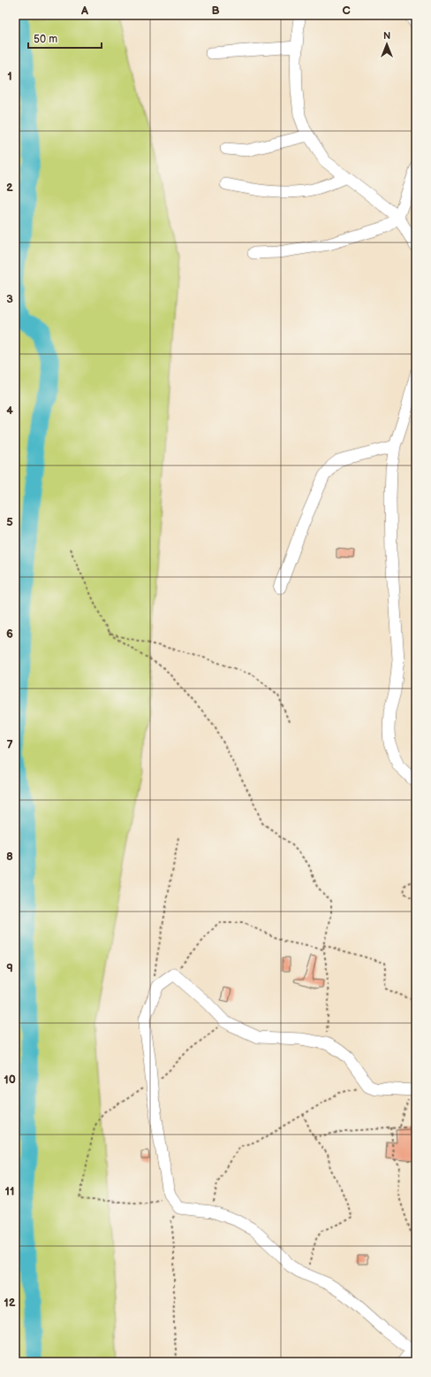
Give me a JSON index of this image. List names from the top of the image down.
{
  "scale_bar": "50 m",
  "north": "top",
  "grid": {
    "columns": ["A", "B", "C"],
    "rows": [
      "1",
      "2",
      "3",
      "4",
      "5",
      "6",
      "7",
      "8",
      "9",
      "10",
      "11",
      "12"
    ]
  }
}
